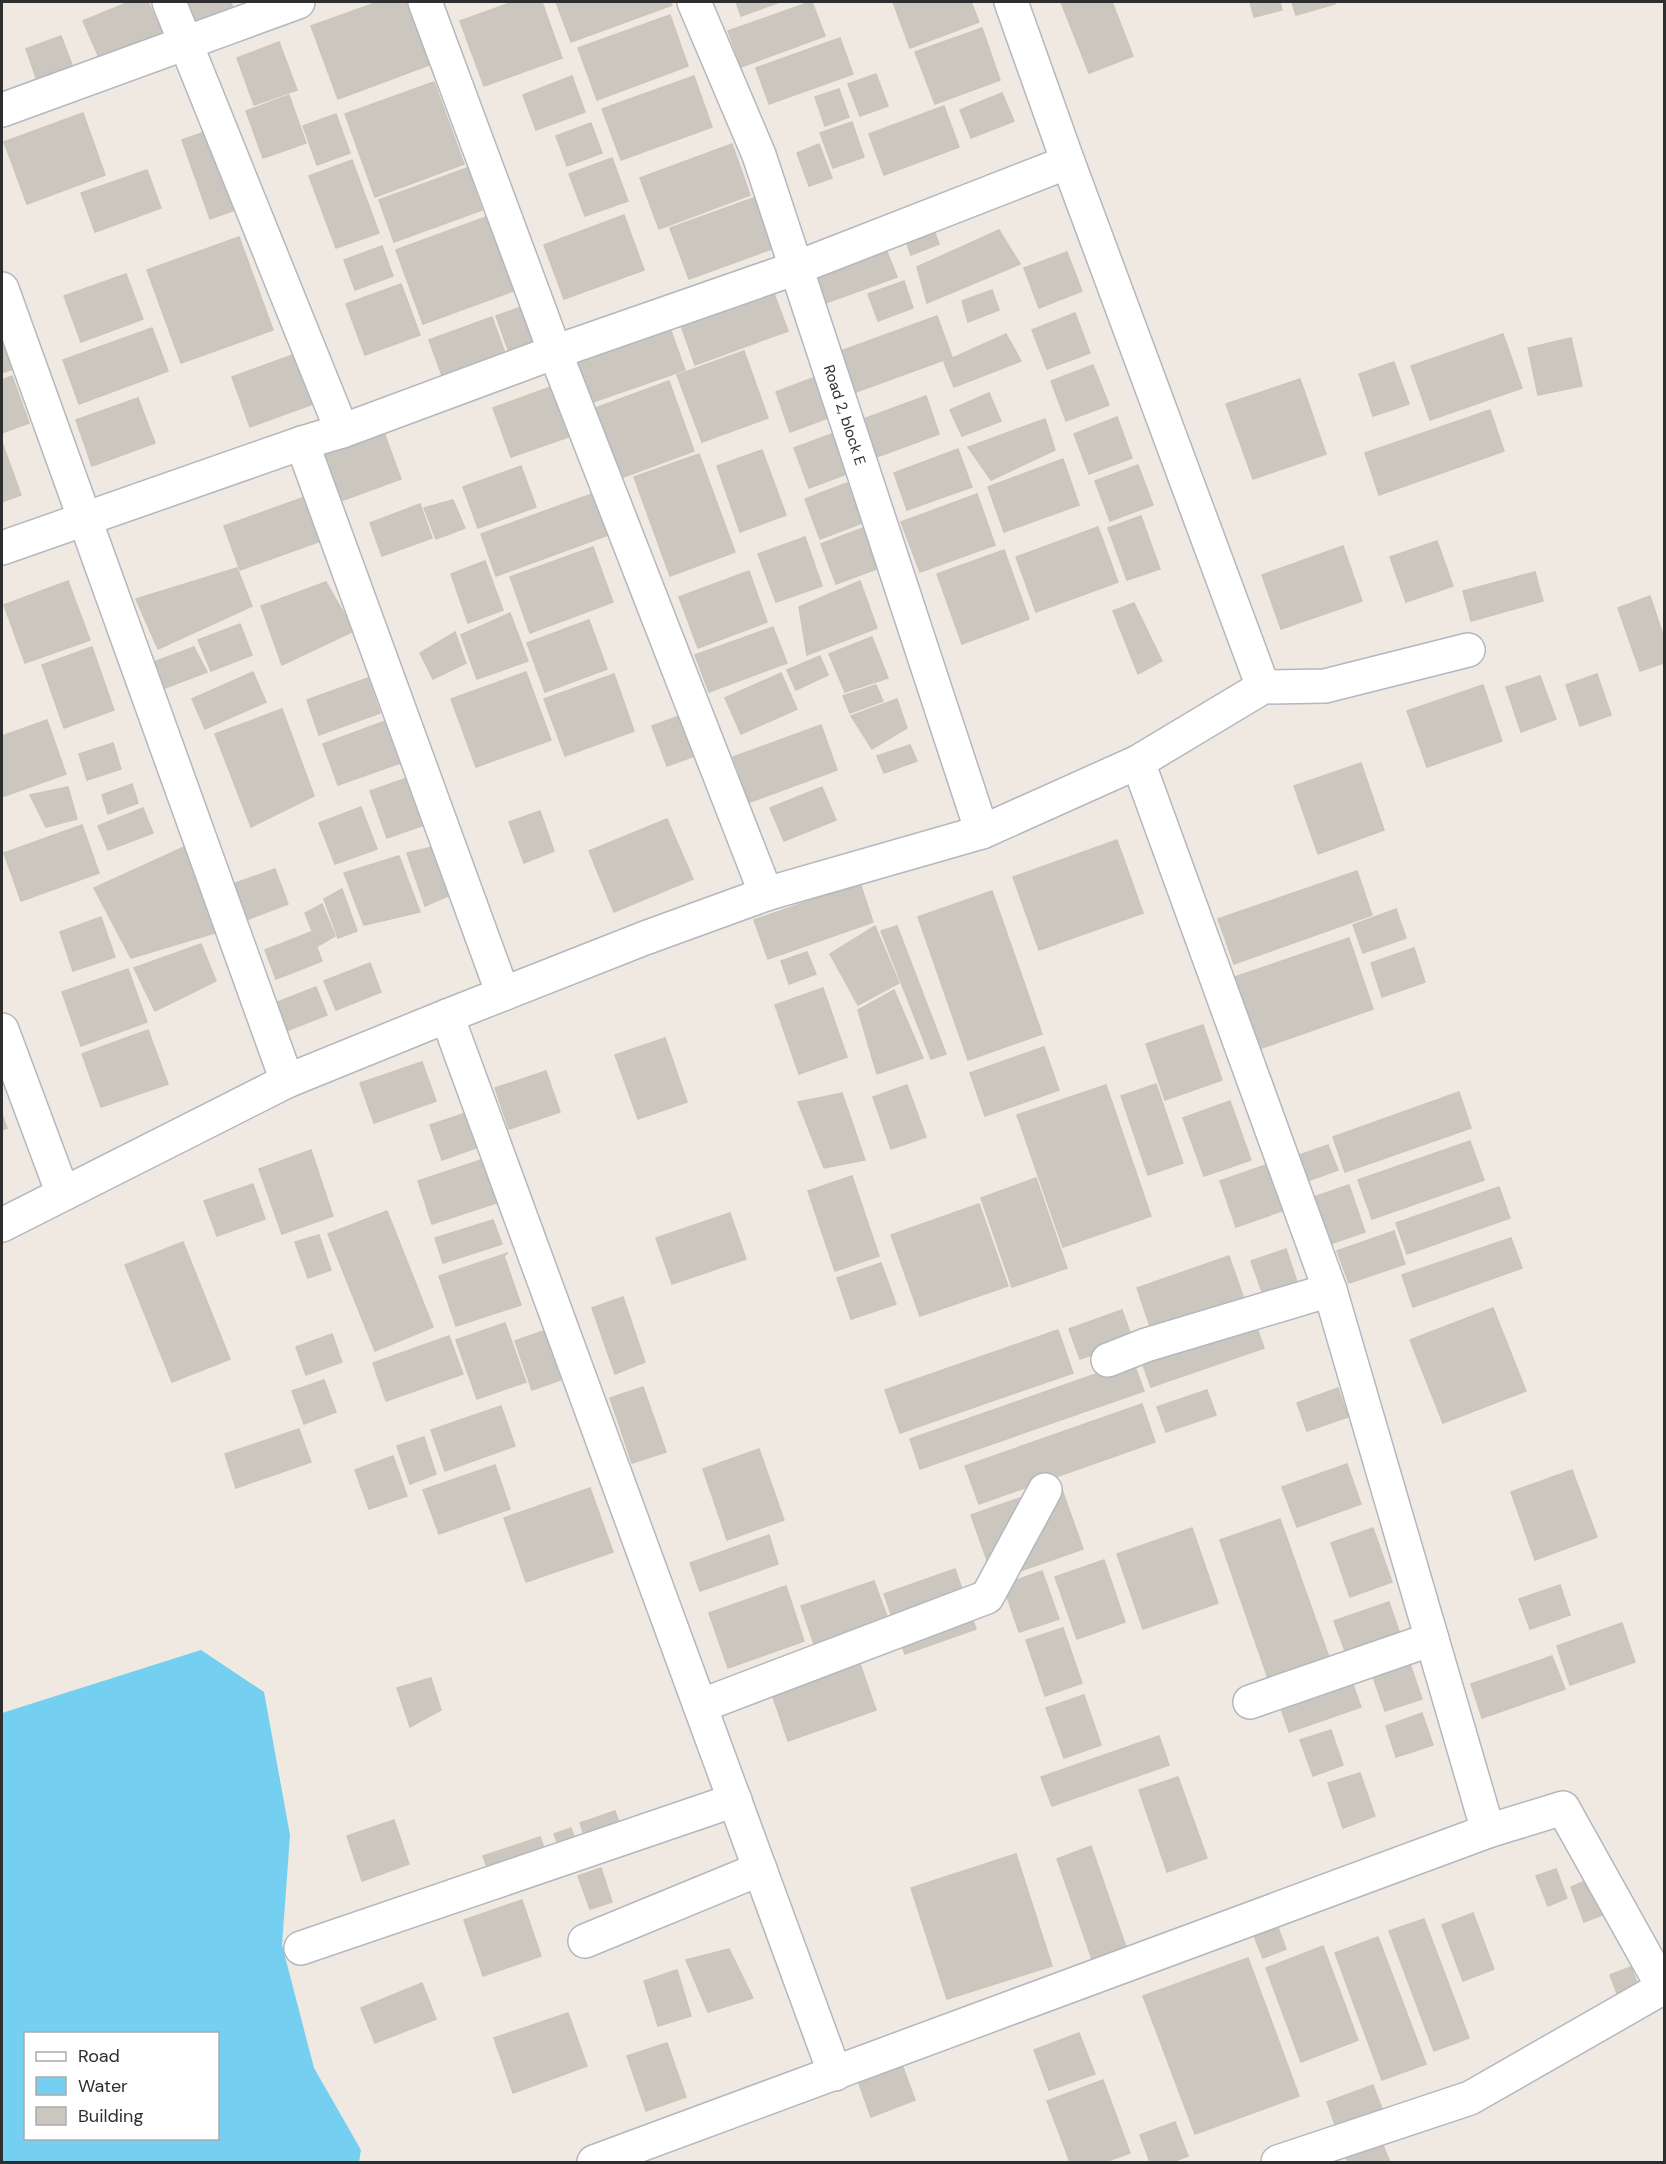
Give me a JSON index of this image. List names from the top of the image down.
{
  "streets": {
    "street": ["Road 2, block E"]
  },
  "legend": ["Road", "Water", "Building"]
}
